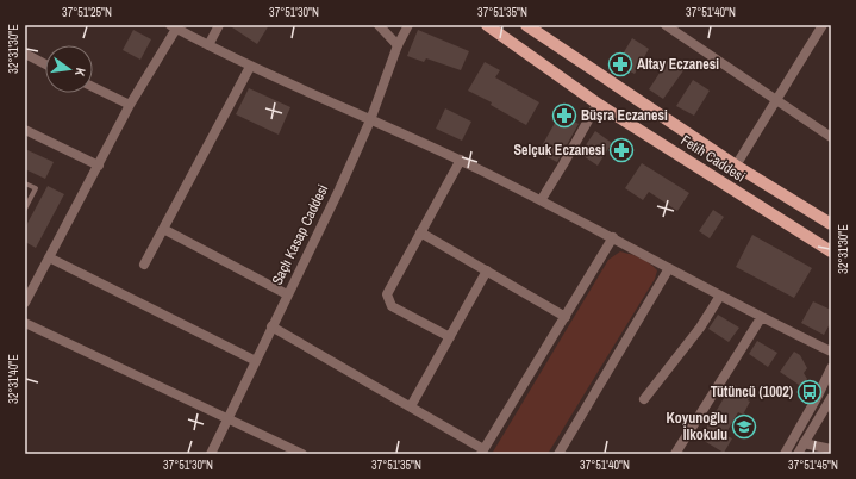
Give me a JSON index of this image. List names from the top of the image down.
{
  "streets": {
    "main road": ["Fetih Caddesi"],
    "street": ["Saçlı Kasap Caddesi"]
  },
  "places": {
    "pharmacy": ["Altay Eczanesi", "Büşra Eczanesi", "Selçuk Eczanesi"],
    "bus stop": ["Tütüncü (1002)"],
    "school or university": ["Koyunoğlu İlkokulu"]
  },
  "north": "right",
  "coordinates": [
    "37°51'25\"N",
    "37°51'30\"N",
    "37°51'35\"N",
    "37°51'40\"N",
    "32°31'30\"E",
    "32°31'40\"E",
    "37°51'45\"N"
  ]
}
